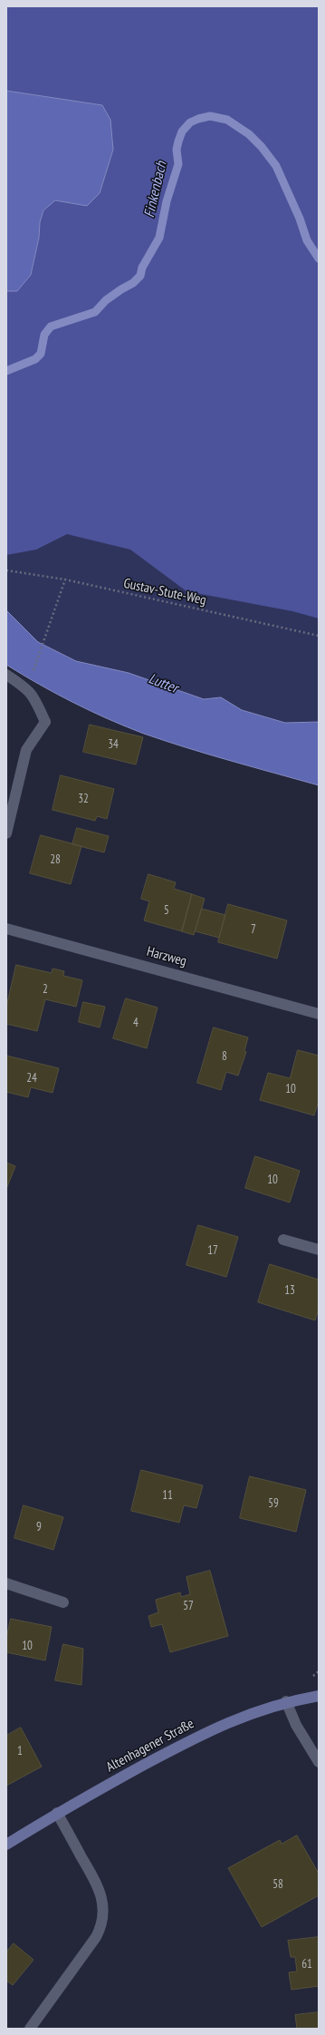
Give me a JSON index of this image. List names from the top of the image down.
{
  "streets": {
    "main road": ["Altenhagener Straße"],
    "street": ["Harzweg"],
    "path": ["Gustav-Stute-Weg"]
  },
  "water": ["Finkenbach", "Lutter"],
  "house_numbers": [
    "34",
    "32",
    "28",
    "5",
    "7",
    "2",
    "4",
    "8",
    "24",
    "10",
    "10",
    "17",
    "13",
    "11",
    "59",
    "9",
    "57",
    "10",
    "1",
    "58",
    "61"
  ]
}
